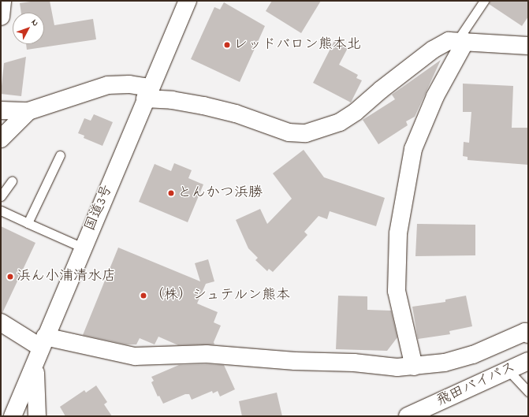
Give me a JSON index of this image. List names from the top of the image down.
{
  "streets": {
    "main road": ["国道3号", "飛田バイパス"]
  },
  "places": [
    "レッドバロン熊本北",
    "とんかつ浜勝",
    "浜ん小浦清水店",
    "（株）シュテルン熊本"
  ],
  "north": "top right"
}
